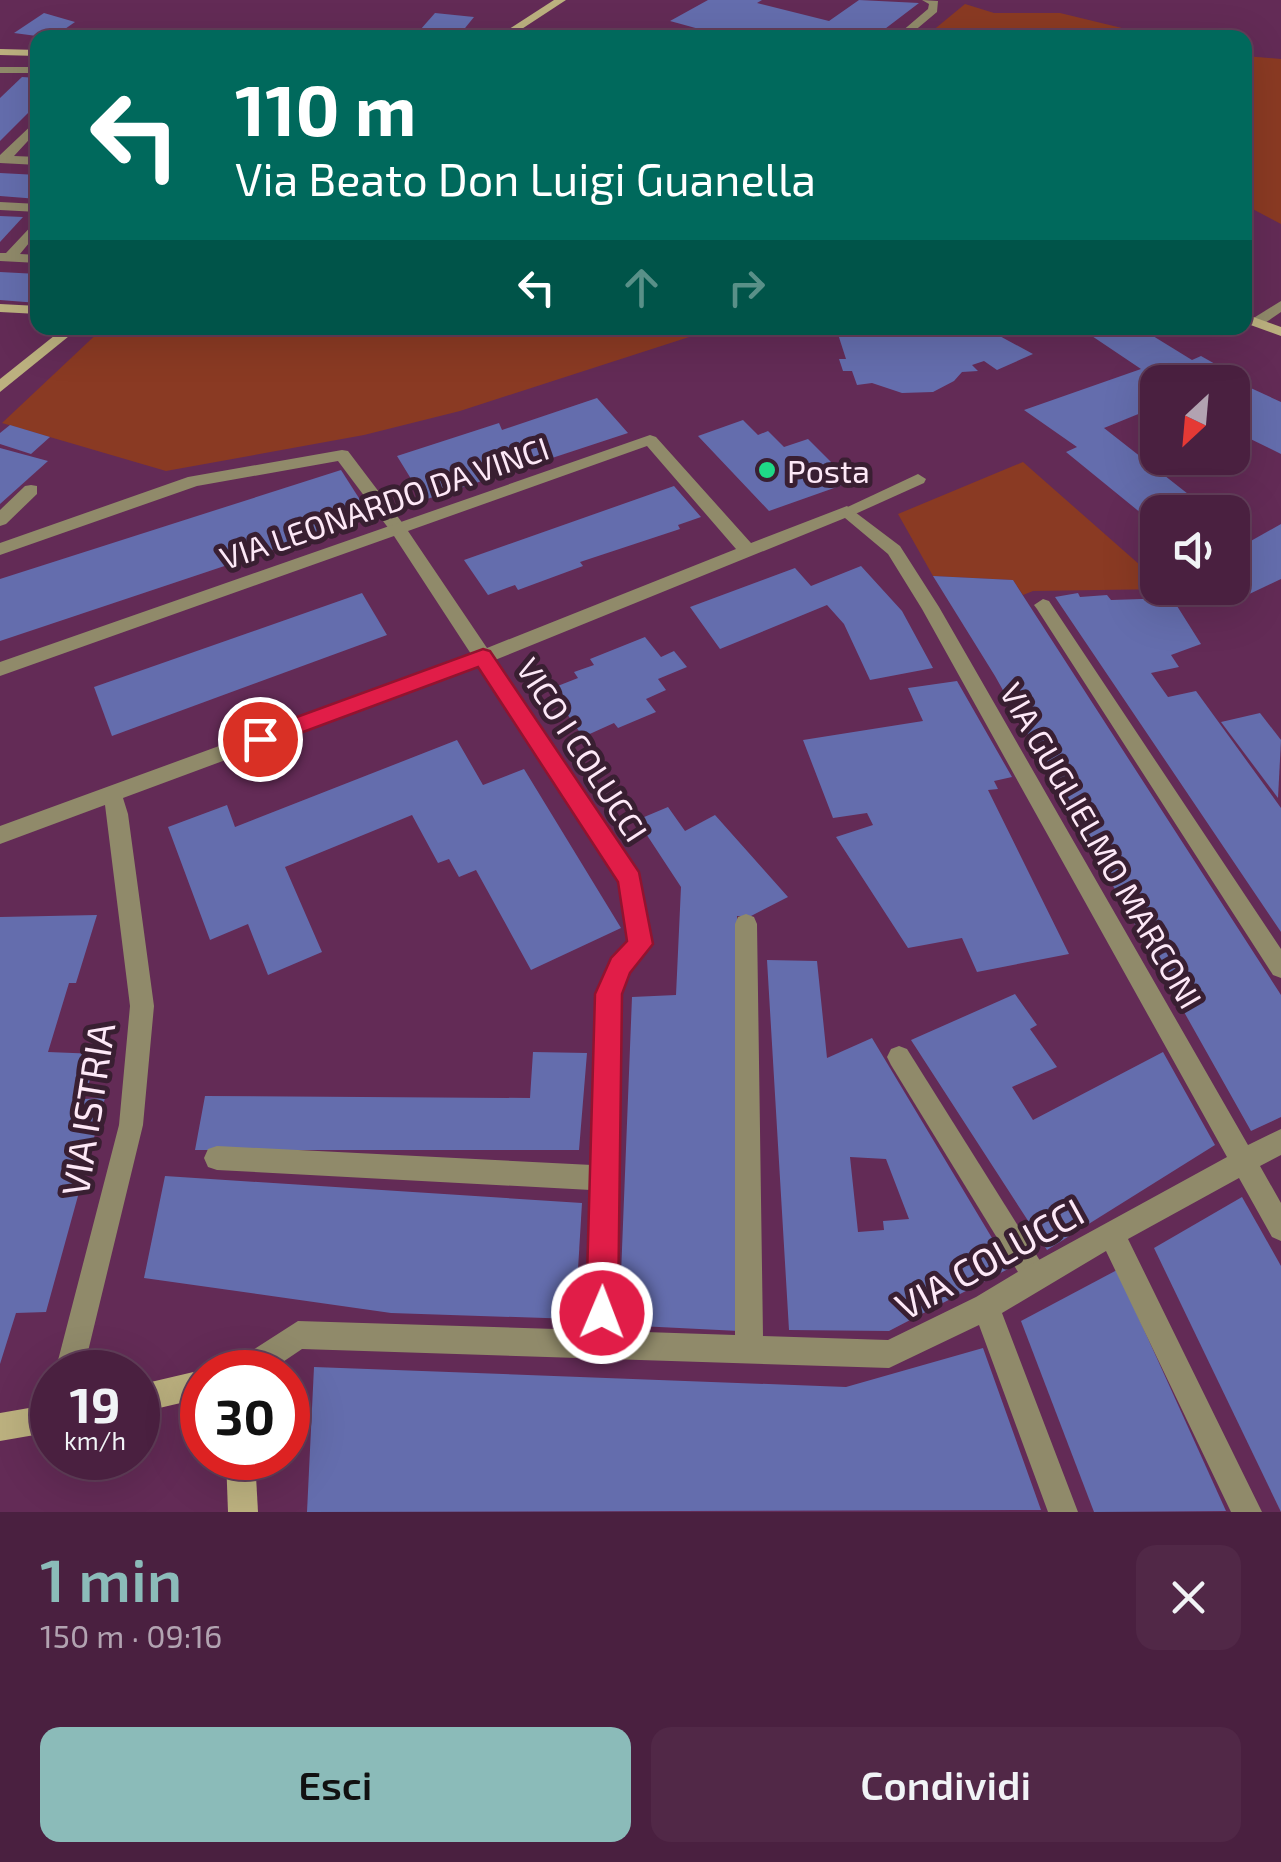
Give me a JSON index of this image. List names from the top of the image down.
{
  "streets": {
    "street": [
      "VIA LEONARDO DA VINCI",
      "VICO I COLUCCI",
      "VIA GUGLIELMO MARCONI",
      "VIA ISTRIA",
      "VIA COLUCCI"
    ]
  },
  "crossings": [
    ["VIA LEONARDO DA VINCI", "VICO I COLUCCI"],
    ["VICO I COLUCCI", "VIA COLUCCI"],
    ["VIA GUGLIELMO MARCONI", "VIA COLUCCI"]
  ],
  "places": ["Posta"],
  "north": "bottom left",
  "page": {
    "turn": ["110 m", "Via Beato Don Luigi Guanella"],
    "speed": "19 km/h",
    "limit": "30",
    "heading": ["1 min", "150 m · 09:16"],
    "buttons": ["Esci", "Condividi"]
  }
}
